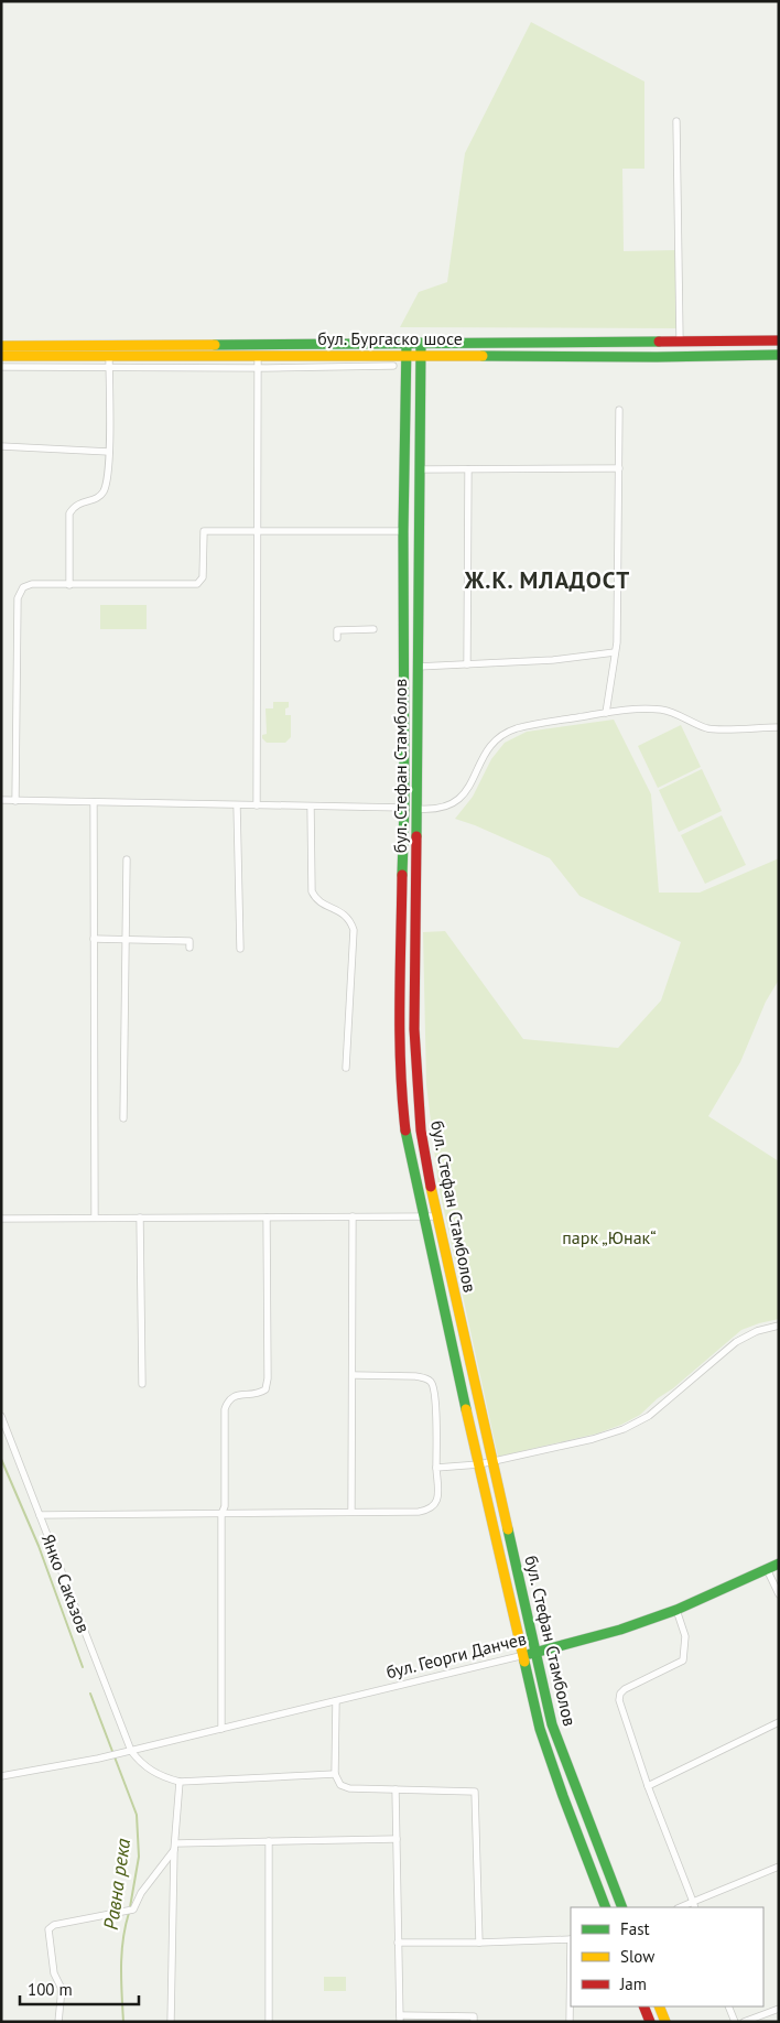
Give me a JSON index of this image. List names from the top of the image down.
{
  "streets": {
    "main road": ["бул. Бургаско шосе", "бул. Стефан Стамболов", "бул. Георги Данчев"],
    "street": ["Янко Сакъзов"]
  },
  "crossings": [
    ["бул. Бургаско шосе", "бул. Стефан Стамболов"],
    ["бул. Стефан Стамболов", "бул. Георги Данчев"],
    ["Янко Сакъзов", "бул. Георги Данчев"]
  ],
  "districts": ["Ж.К. МЛАДОСТ"],
  "water": ["Равна река"],
  "parks": ["парк „Юнак“"],
  "legend": ["Fast", "Slow", "Jam"],
  "scale_bar": "100 m"
}
